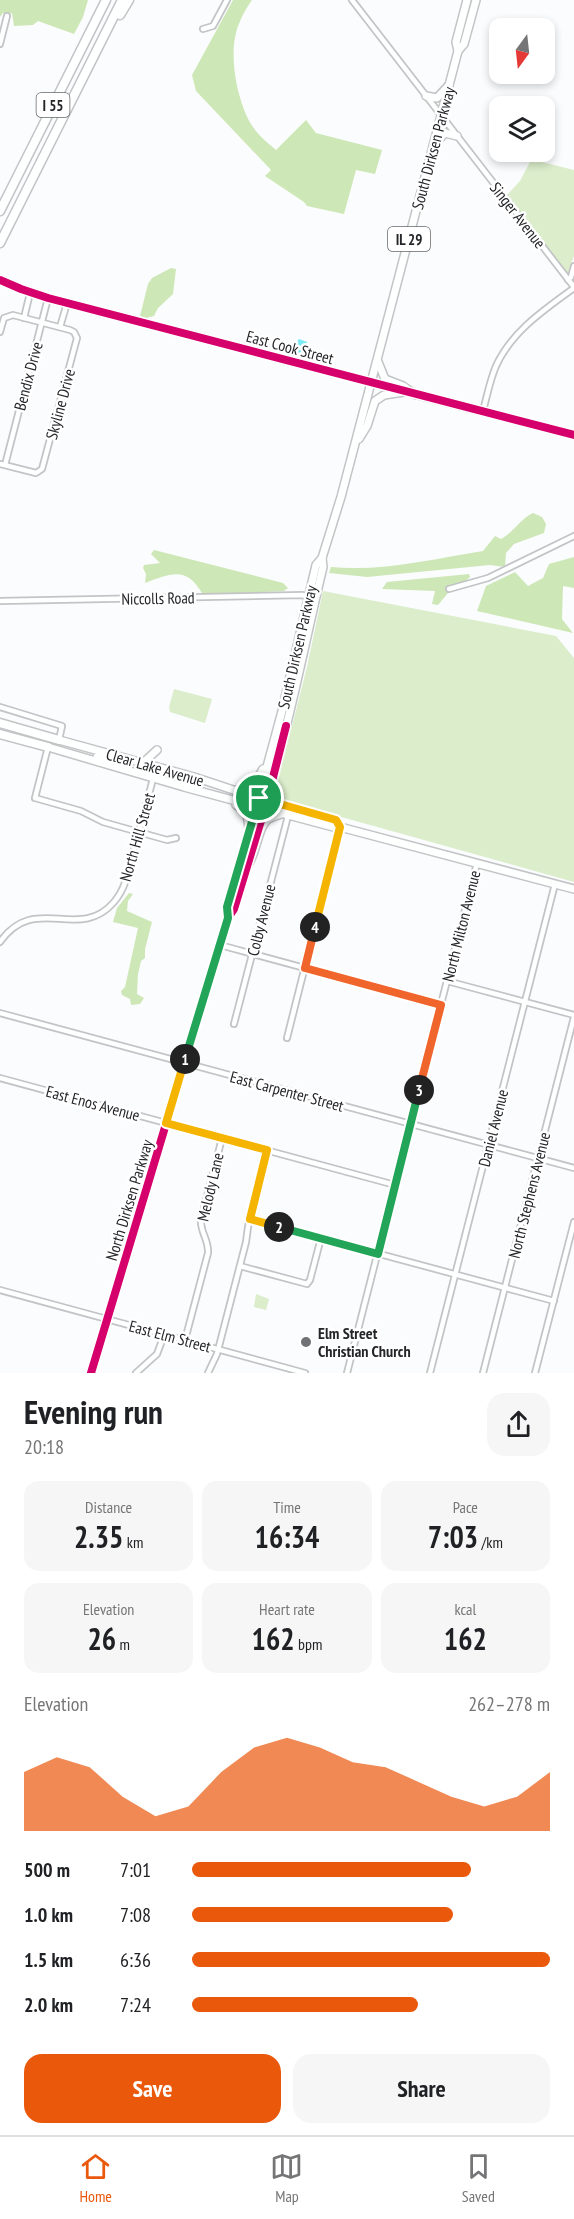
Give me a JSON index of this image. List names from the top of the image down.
{
  "streets": {
    "highway": ["I 55", "Clear Lake Avenue"],
    "main road": [
      "South Dirksen Parkway",
      "IL 29",
      "East Cook Street",
      "North Dirksen Parkway"
    ],
    "street": [
      "Singer Avenue",
      "Bendix Drive",
      "Skyline Drive",
      "Niccolls Road",
      "North Hill Street",
      "Colby Avenue",
      "North Milton Avenue",
      "East Carpenter Street",
      "East Enos Avenue",
      "Daniel Avenue",
      "Melody Lane",
      "North Stephens Avenue",
      "East Elm Street"
    ]
  },
  "crossings": [
    ["South Dirksen Parkway", "Singer Avenue"],
    ["South Dirksen Parkway", "East Cook Street"],
    ["South Dirksen Parkway", "Niccolls Road"],
    ["South Dirksen Parkway", "Clear Lake Avenue"],
    ["South Dirksen Parkway", "North Dirksen Parkway"],
    ["East Cook Street", "Bendix Drive"],
    ["Bendix Drive", "Skyline Drive"],
    ["Clear Lake Avenue", "North Hill Street"],
    ["Clear Lake Avenue", "Colby Avenue"],
    ["Clear Lake Avenue", "North Milton Avenue"],
    ["Clear Lake Avenue", "Daniel Avenue"],
    ["Clear Lake Avenue", "North Dirksen Parkway"],
    ["North Milton Avenue", "East Carpenter Street"],
    ["North Milton Avenue", "East Enos Avenue"],
    ["East Carpenter Street", "Daniel Avenue"],
    ["East Carpenter Street", "North Stephens Avenue"],
    ["East Carpenter Street", "North Dirksen Parkway"],
    ["East Enos Avenue", "Melody Lane"],
    ["East Enos Avenue", "North Dirksen Parkway"],
    ["Melody Lane", "East Elm Street"],
    ["North Dirksen Parkway", "East Elm Street"]
  ],
  "places": ["Elm Street Christian Church"],
  "north": "bottom",
  "page": {
    "pins": [
      "4",
      "1",
      "3",
      "2"
    ],
    "heading": ["Evening run", "20:18"],
    "stats": [
      ["Distance", "2.35 km"],
      ["Time", "16:34"],
      ["Pace", "7:03 /km"],
      ["Elevation", "26 m"],
      ["Heart rate", "162 bpm"],
      ["kcal", "162"]
    ],
    "chart": ["Elevation", "262–278 m"],
    "list": [
      {
        "name": "500 m",
        "note": "7:01"
      },
      {
        "name": "1.0 km",
        "note": "7:08"
      },
      {
        "name": "1.5 km",
        "note": "6:36"
      },
      {
        "name": "2.0 km",
        "note": "7:24"
      }
    ],
    "buttons": ["Save", "Share"],
    "tabs": ["Home", "Map", "Saved"]
  }
}
